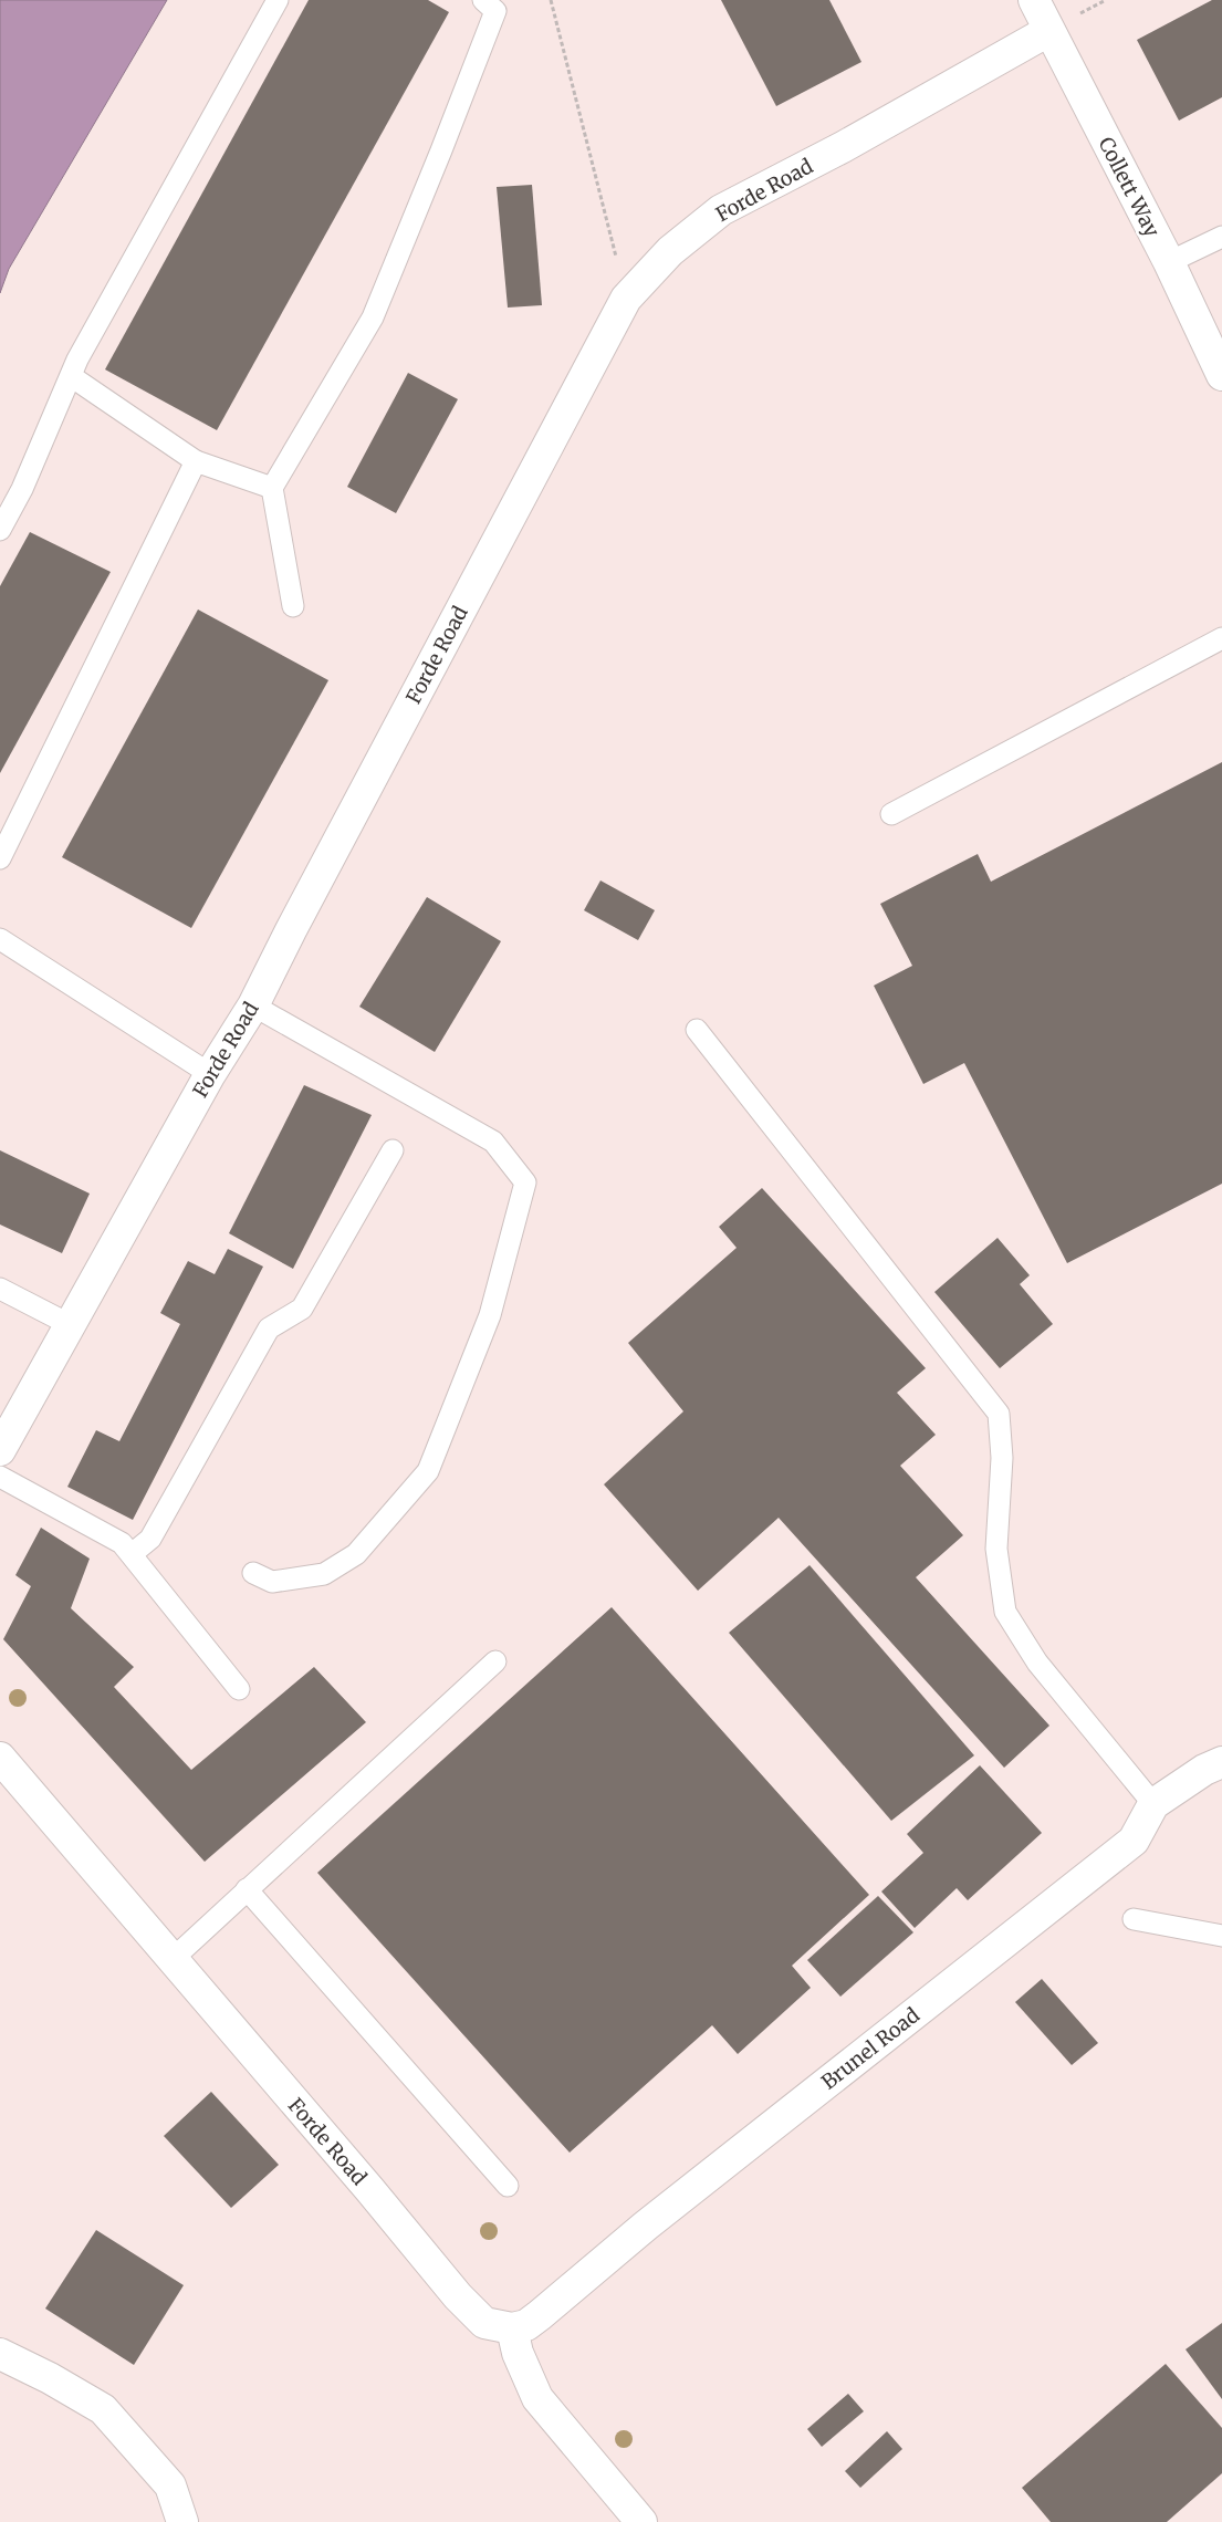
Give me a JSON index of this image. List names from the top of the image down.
{
  "streets": {
    "street": ["Collett Way", "Forde Road", "Brunel Road"]
  },
  "crossings": [
    ["Collett Way", "Forde Road"],
    ["Forde Road", "Brunel Road"]
  ]
}
